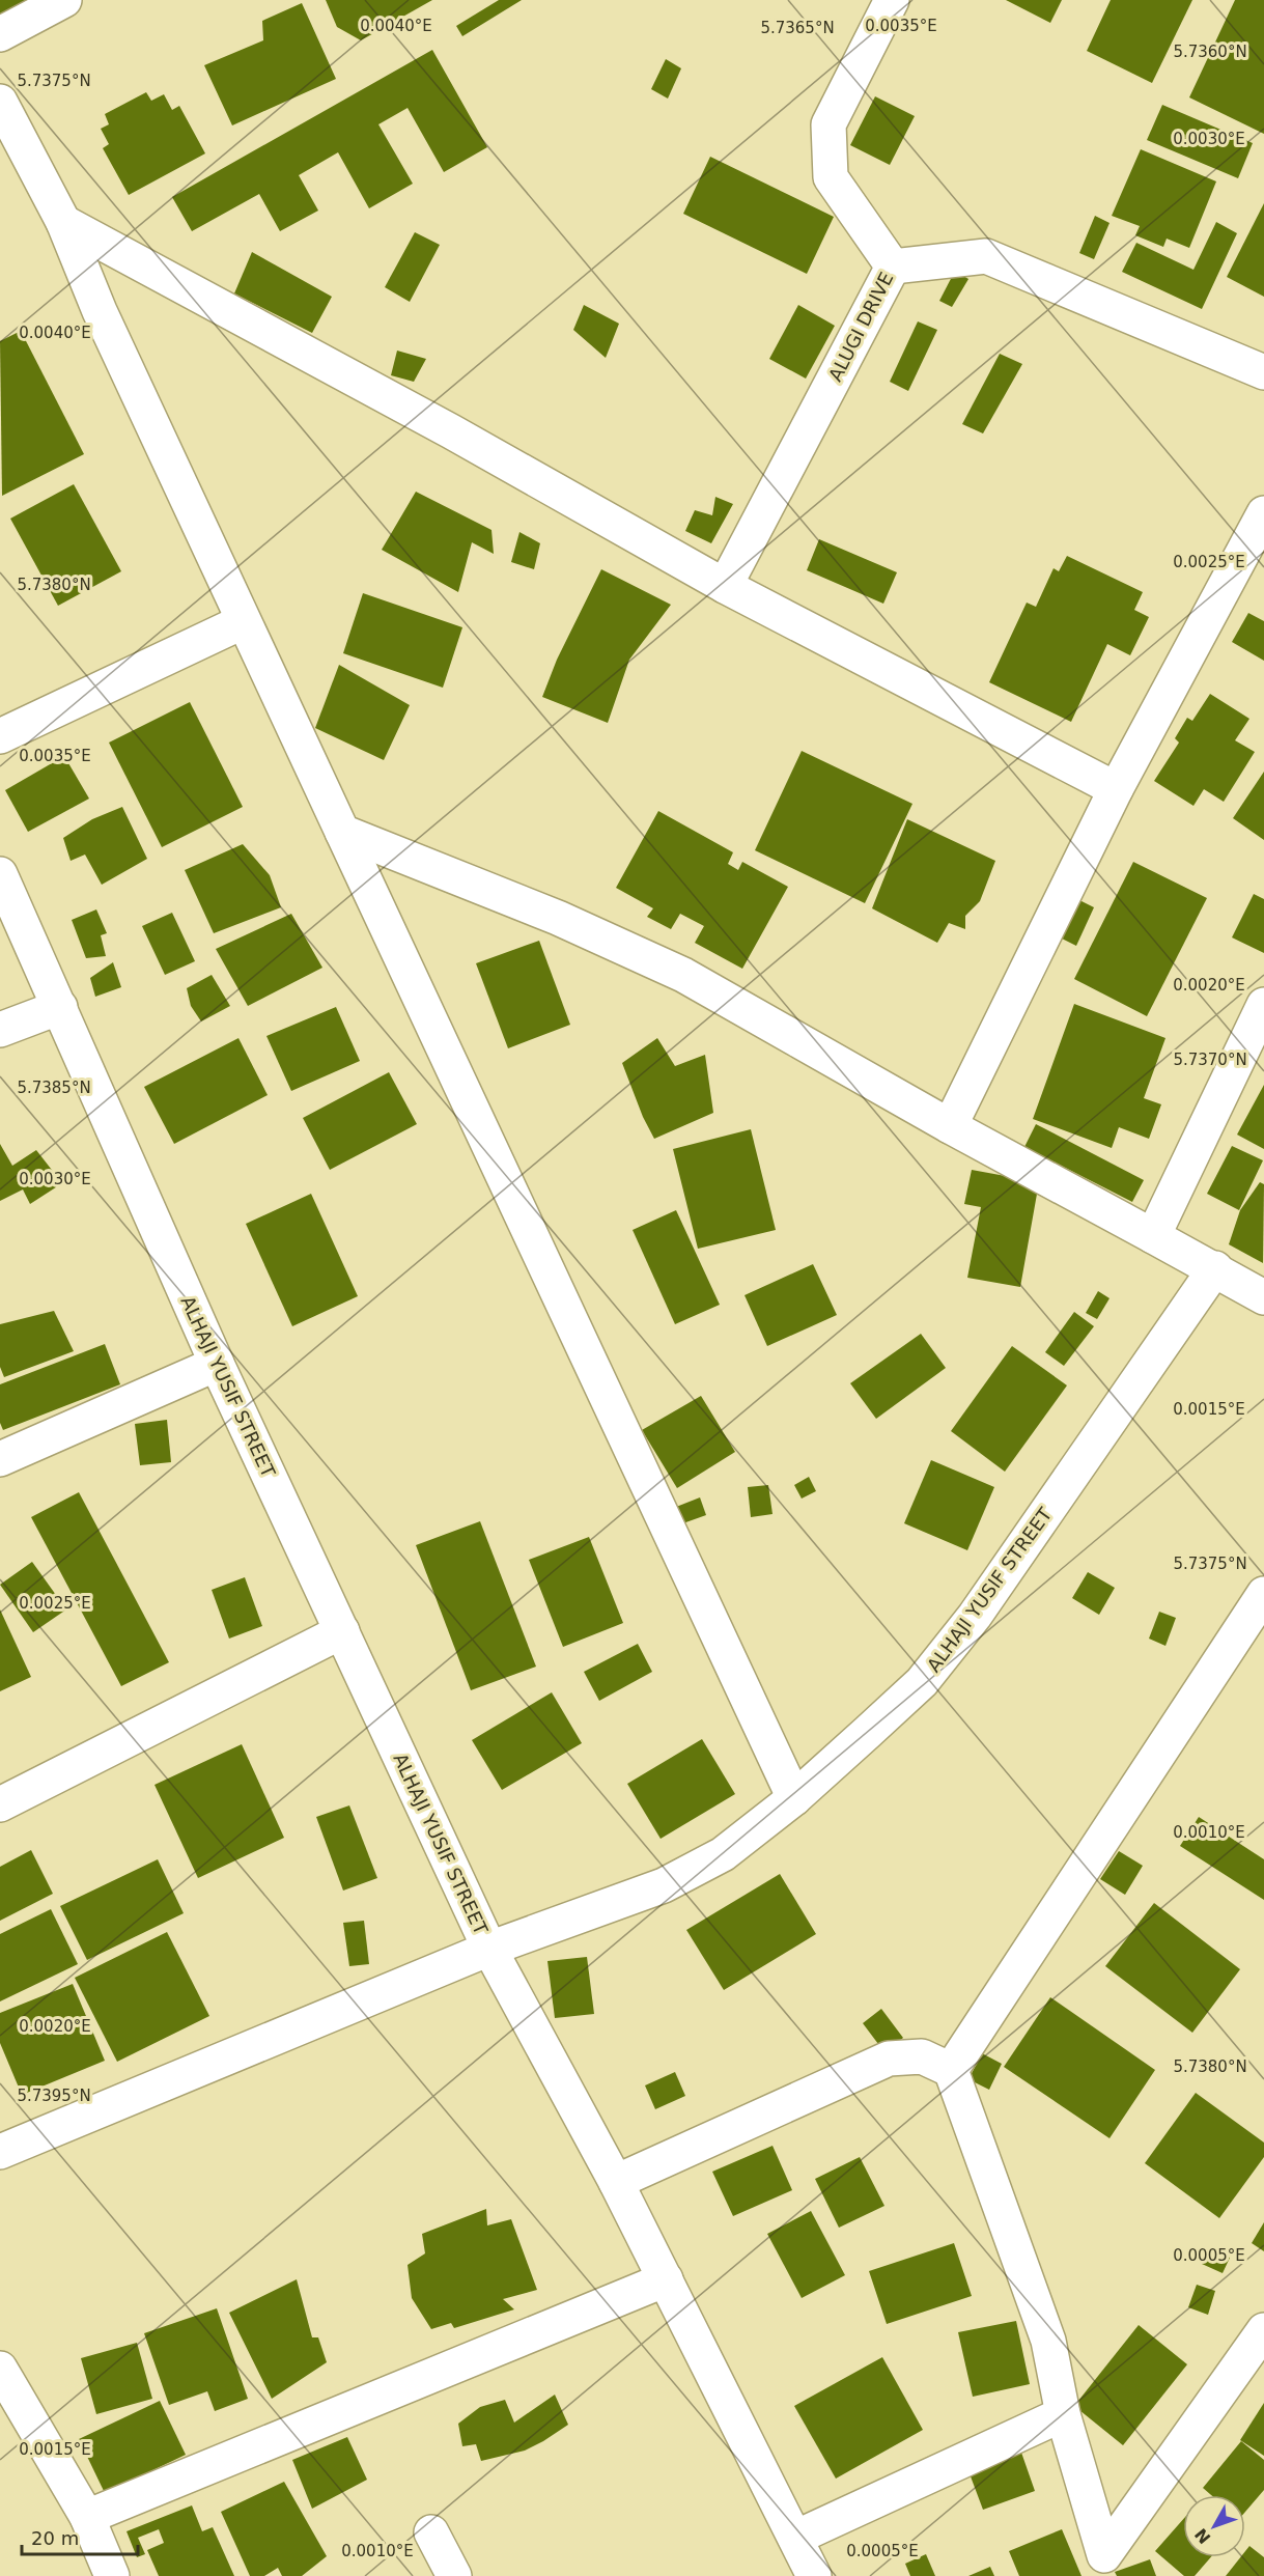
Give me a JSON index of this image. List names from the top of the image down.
{
  "streets": {
    "street": ["ALUGI DRIVE", "ALHAJI YUSIF STREET"]
  },
  "scale_bar": "20 m",
  "north": "bottom left",
  "coordinates": [
    "0.0040°E",
    "0.0035°E",
    "5.7365°N",
    "5.7360°N",
    "5.7375°N",
    "0.0030°E",
    "0.0025°E",
    "5.7380°N",
    "0.0020°E",
    "5.7370°N",
    "5.7385°N",
    "0.0015°E",
    "0.0010°E",
    "5.7395°N",
    "0.0005°E"
  ]
}
